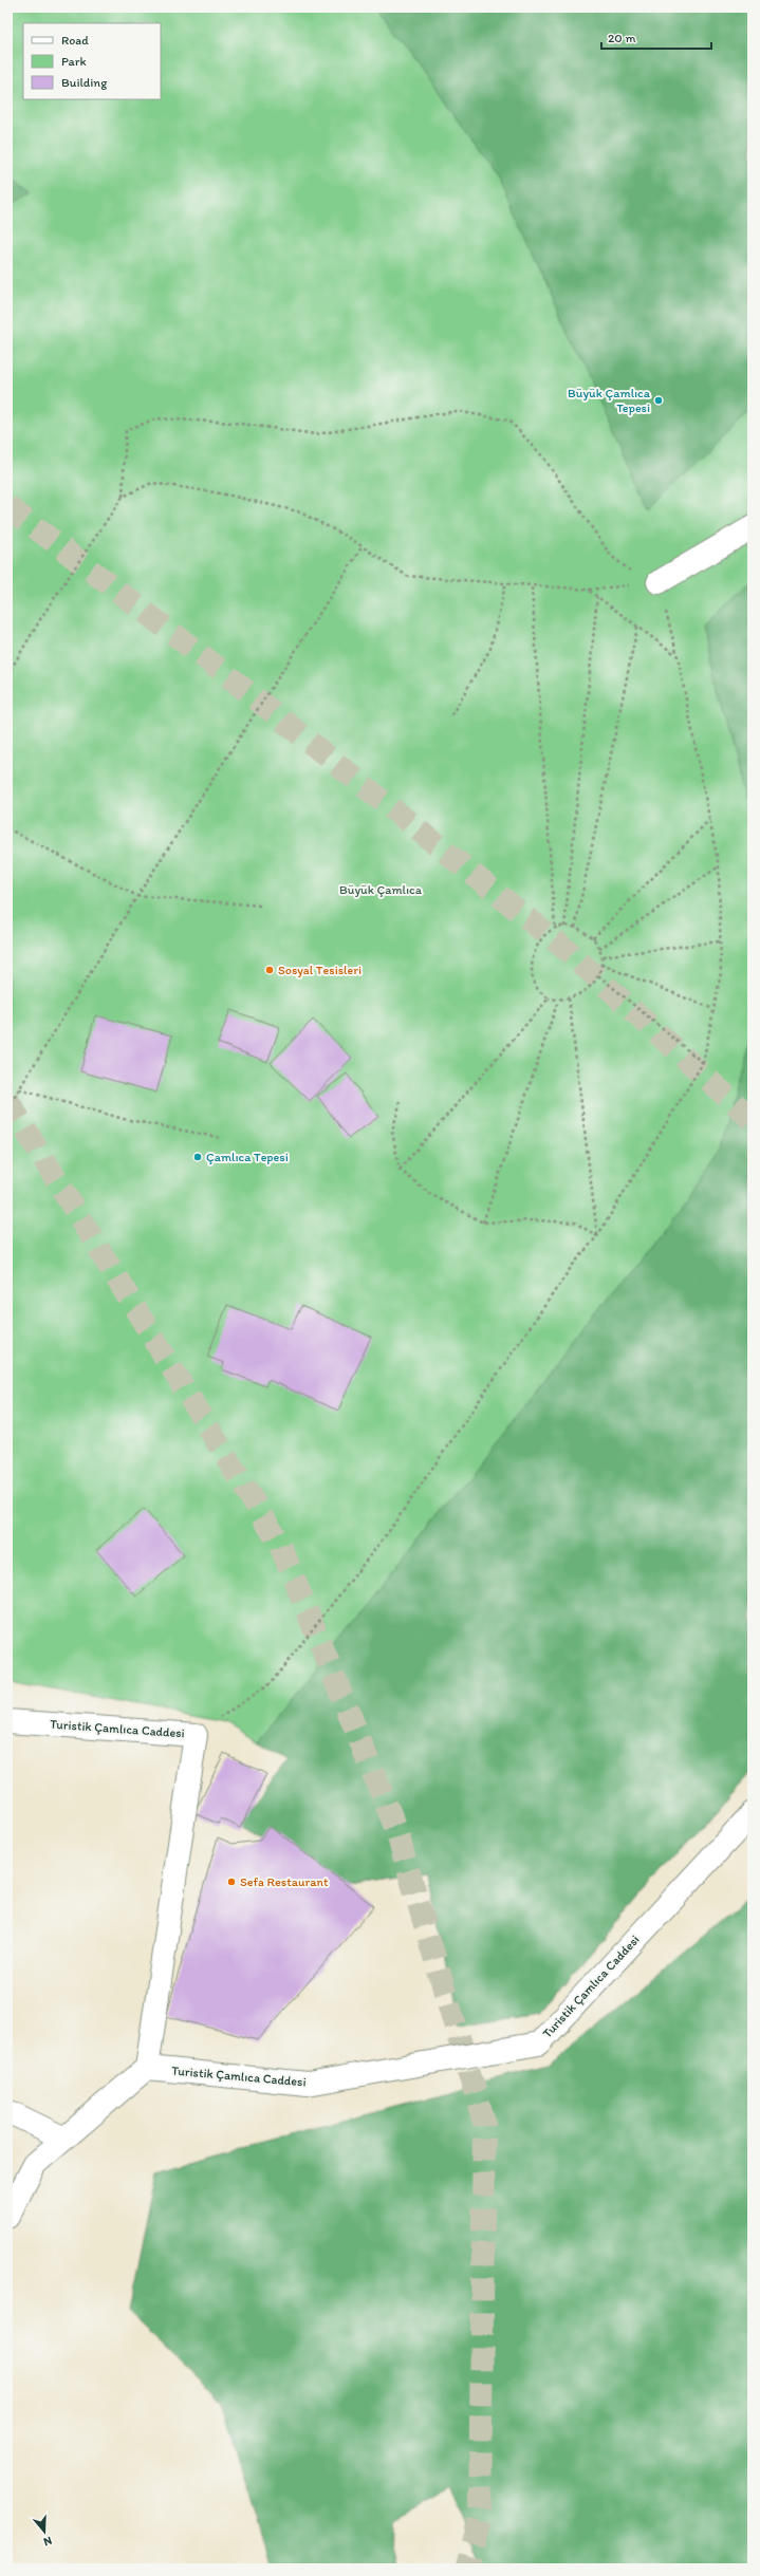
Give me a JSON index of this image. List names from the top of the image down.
{
  "streets": {
    "street": ["Turistik Çamlıca Caddesi"]
  },
  "parks": ["Büyük Çamlıca"],
  "places": [
    "Büyük Çamlıca Tepesi",
    "Sosyal Tesisleri",
    "Çamlıca Tepesi",
    "Sefa Restaurant"
  ],
  "legend": ["Road", "Park", "Building"],
  "scale_bar": "20 m",
  "north": "bottom"
}
